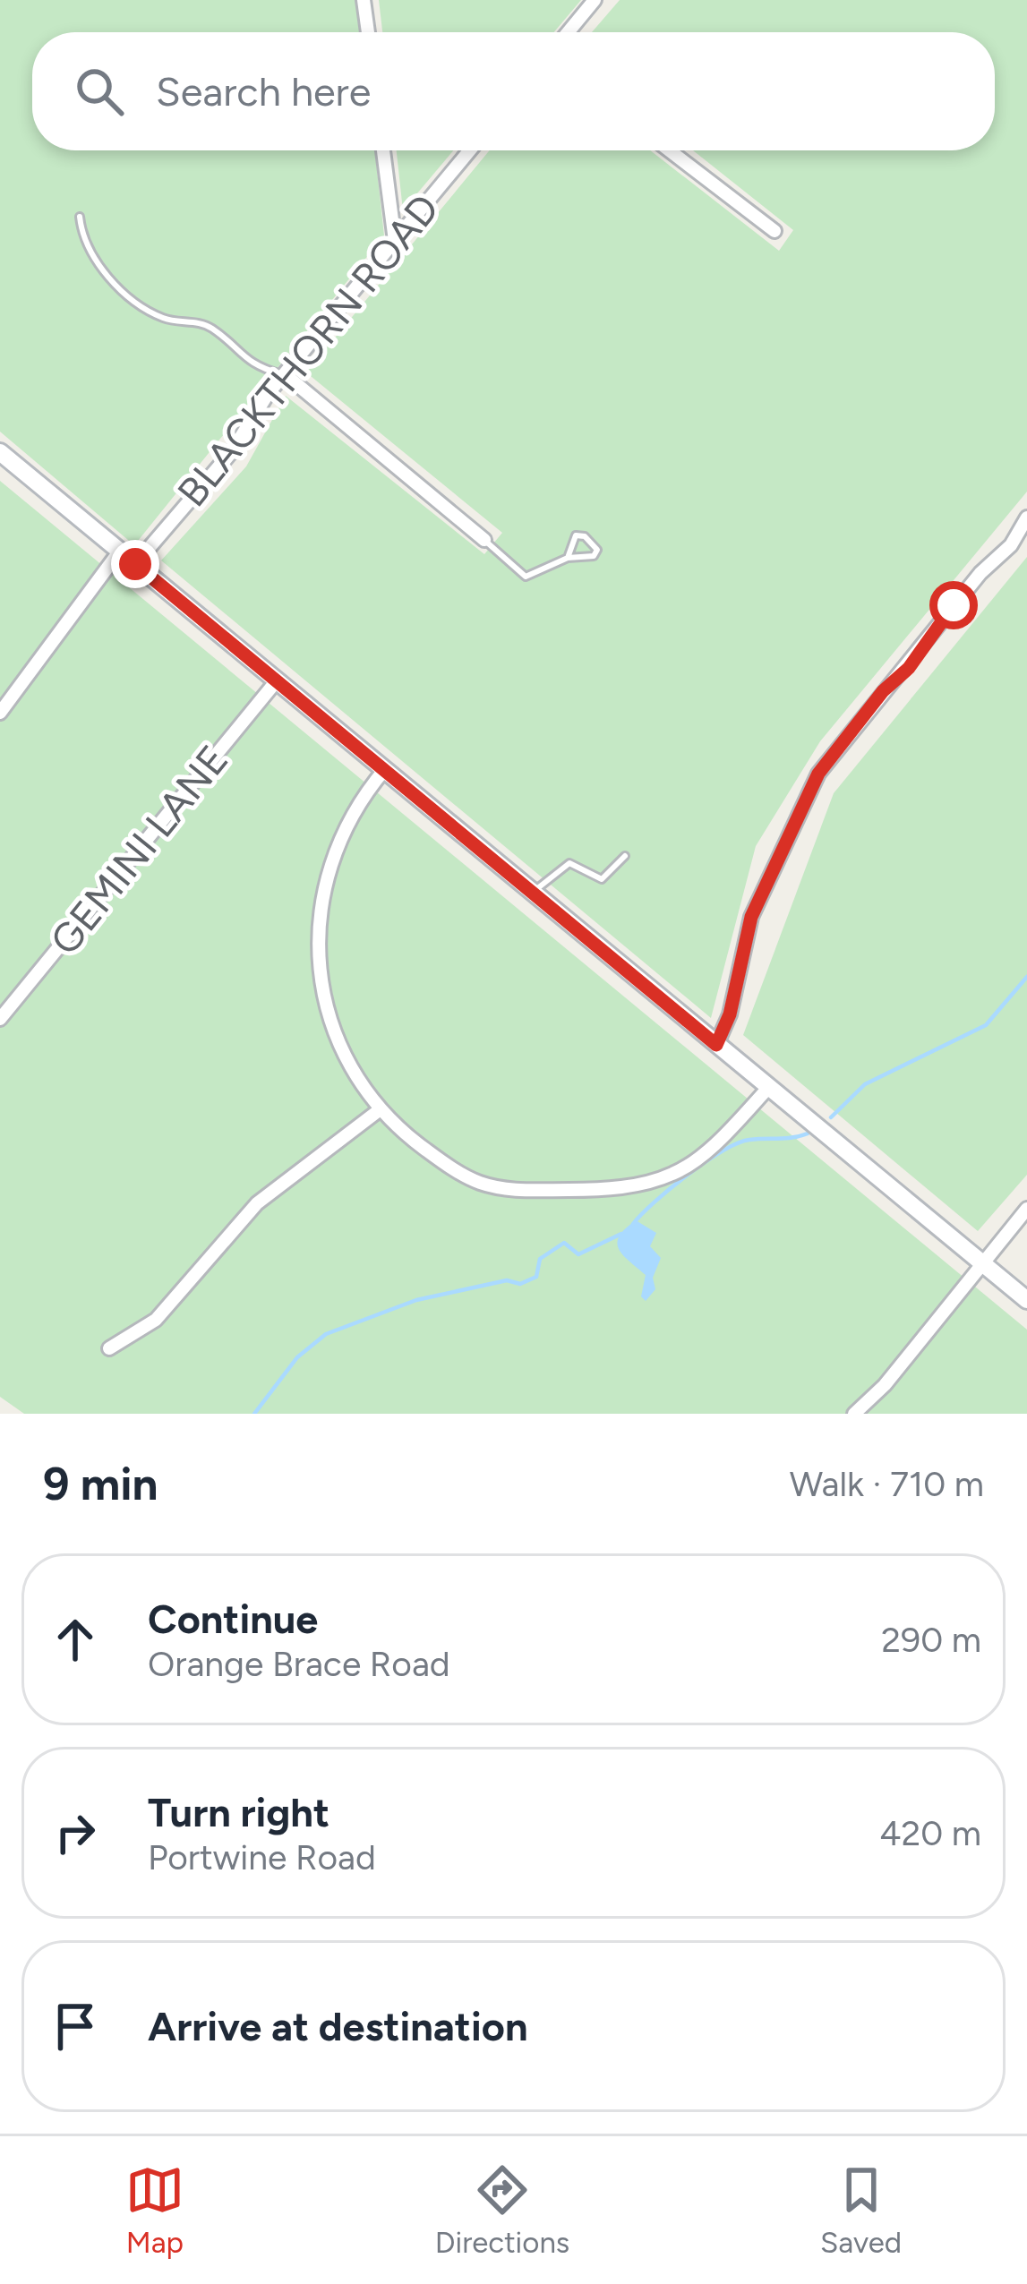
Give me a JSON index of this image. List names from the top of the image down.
{
  "streets": {
    "street": ["BLACKTHORN ROAD", "GEMINI LANE"]
  },
  "page": {
    "search": "Search here",
    "heading": ["9 min", "Walk · 710 m"],
    "list": [
      ["Continue", "Orange Brace Road", "290 m"],
      ["Turn right", "Portwine Road", "420 m"],
      "Arrive at destination"
    ],
    "nav": ["Map", "Directions", "Saved"]
  }
}
